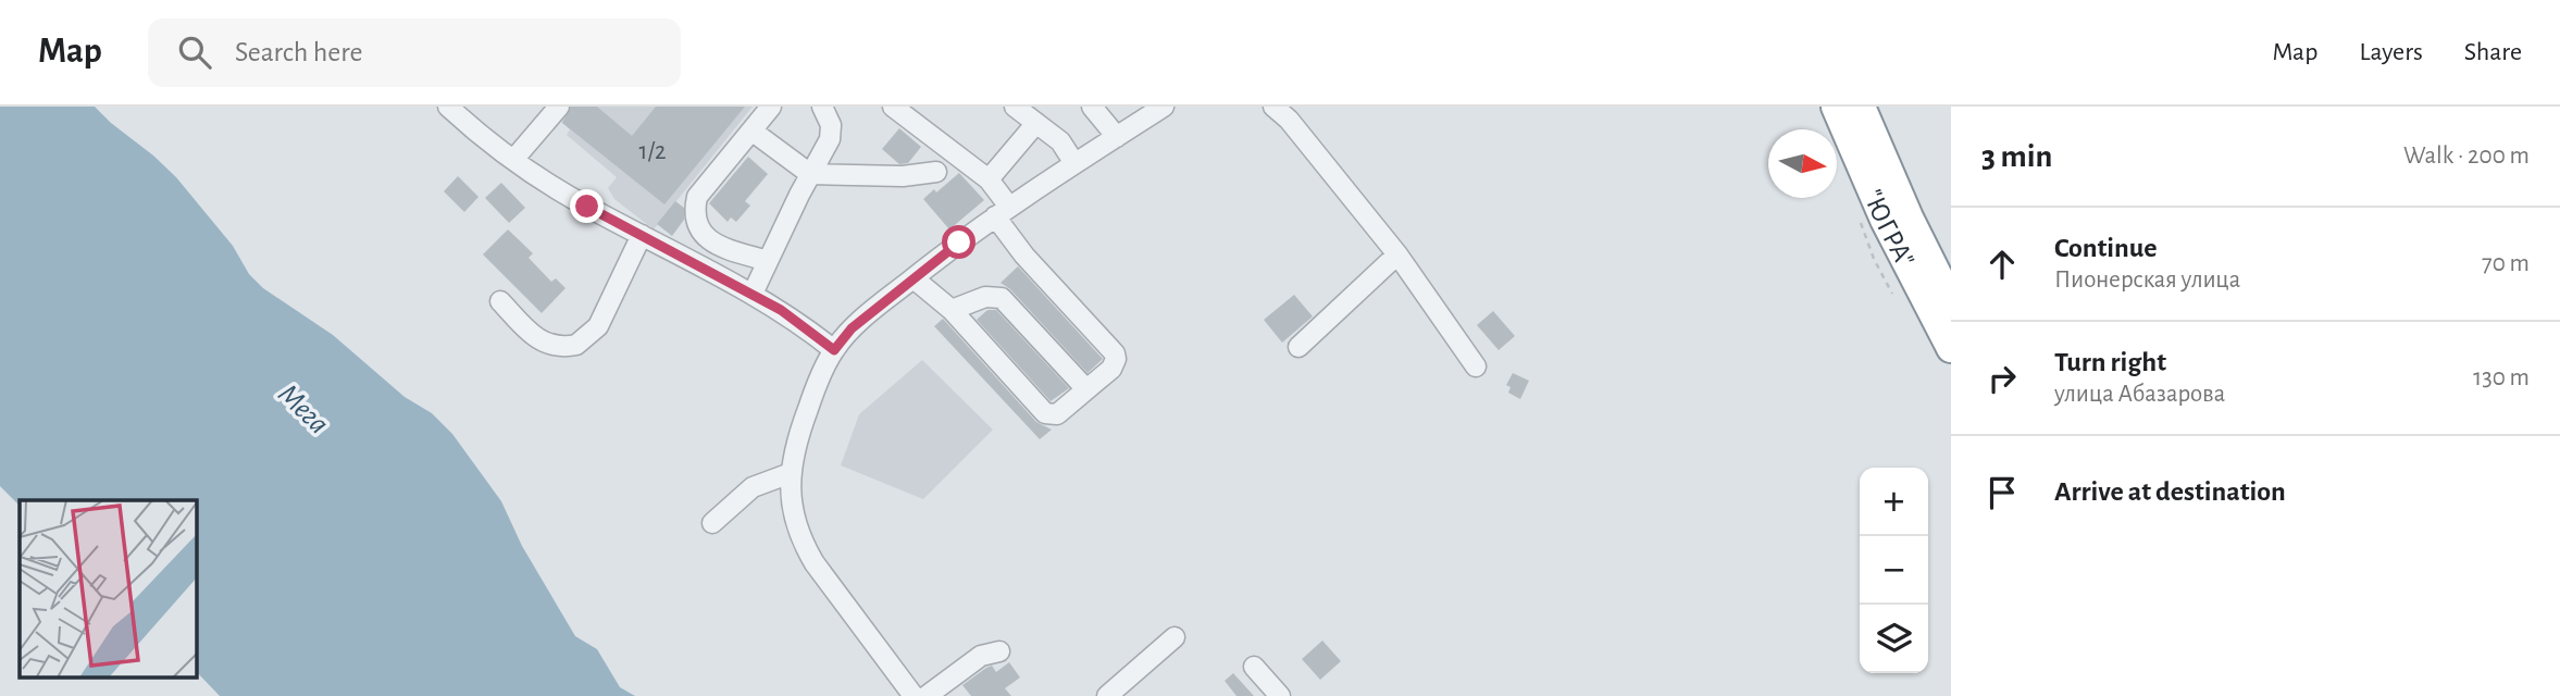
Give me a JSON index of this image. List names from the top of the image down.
{
  "streets": {
    "highway": ["\"ЮГРА\""]
  },
  "water": ["Мега"],
  "house_numbers": ["1/2"],
  "north": "right",
  "page": {
    "header": "Map",
    "search": "Search here",
    "nav": ["Map", "Layers", "Share"],
    "heading": ["3 min", "Walk · 200 m"],
    "list": [
      ["Continue", "Пионерская улица", "70 m"],
      ["Turn right", "улица Абазарова", "130 m"],
      "Arrive at destination"
    ],
    "map_buttons": ["+", "−"]
  }
}
